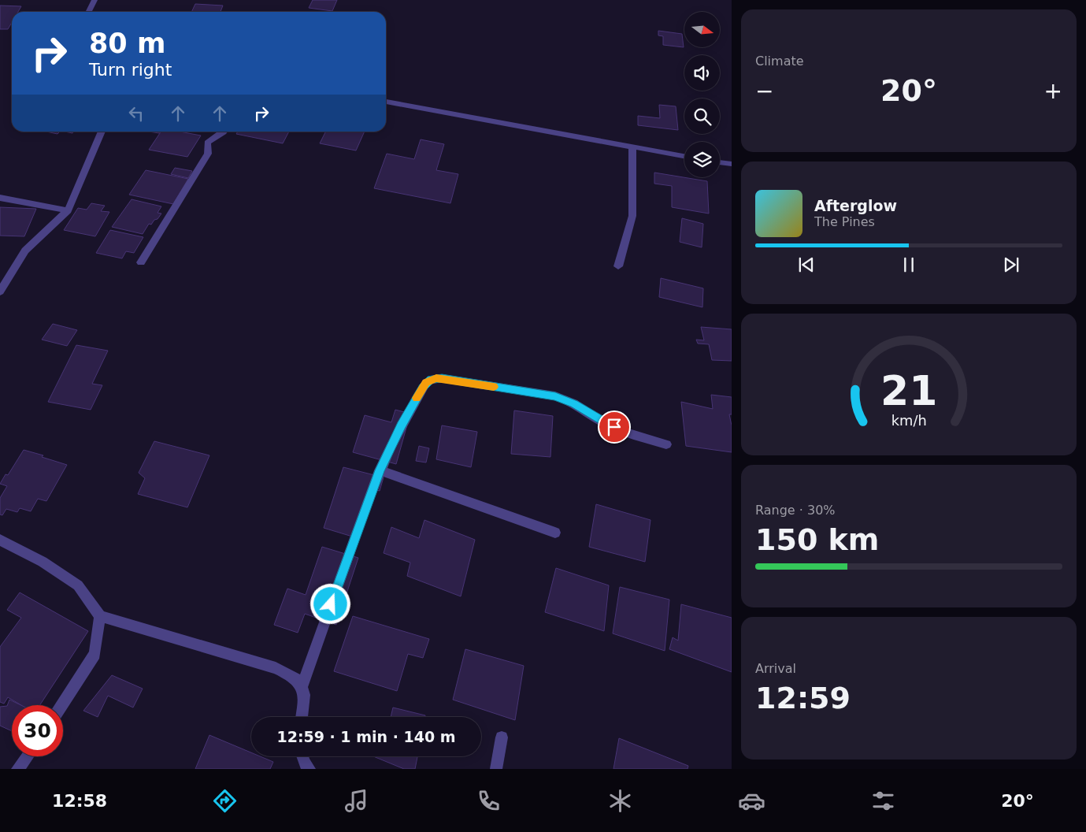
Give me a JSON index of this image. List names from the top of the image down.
{
  "north": "right",
  "page": {
    "tile": [
      "Climate",
      ["Range · 30%", "150 km"],
      ["Arrival", "12:59"]
    ],
    "turn": ["80 m", "Turn right"],
    "heat": ["−", "20°", "+"],
    "song": ["Afterglow", "The Pines"],
    "limit": "30",
    "trip": "12:59 · 1 min · 140 m",
    "tabs": ["12:58", "20°"],
    "gauge": ["21", "km/h"]
  }
}
